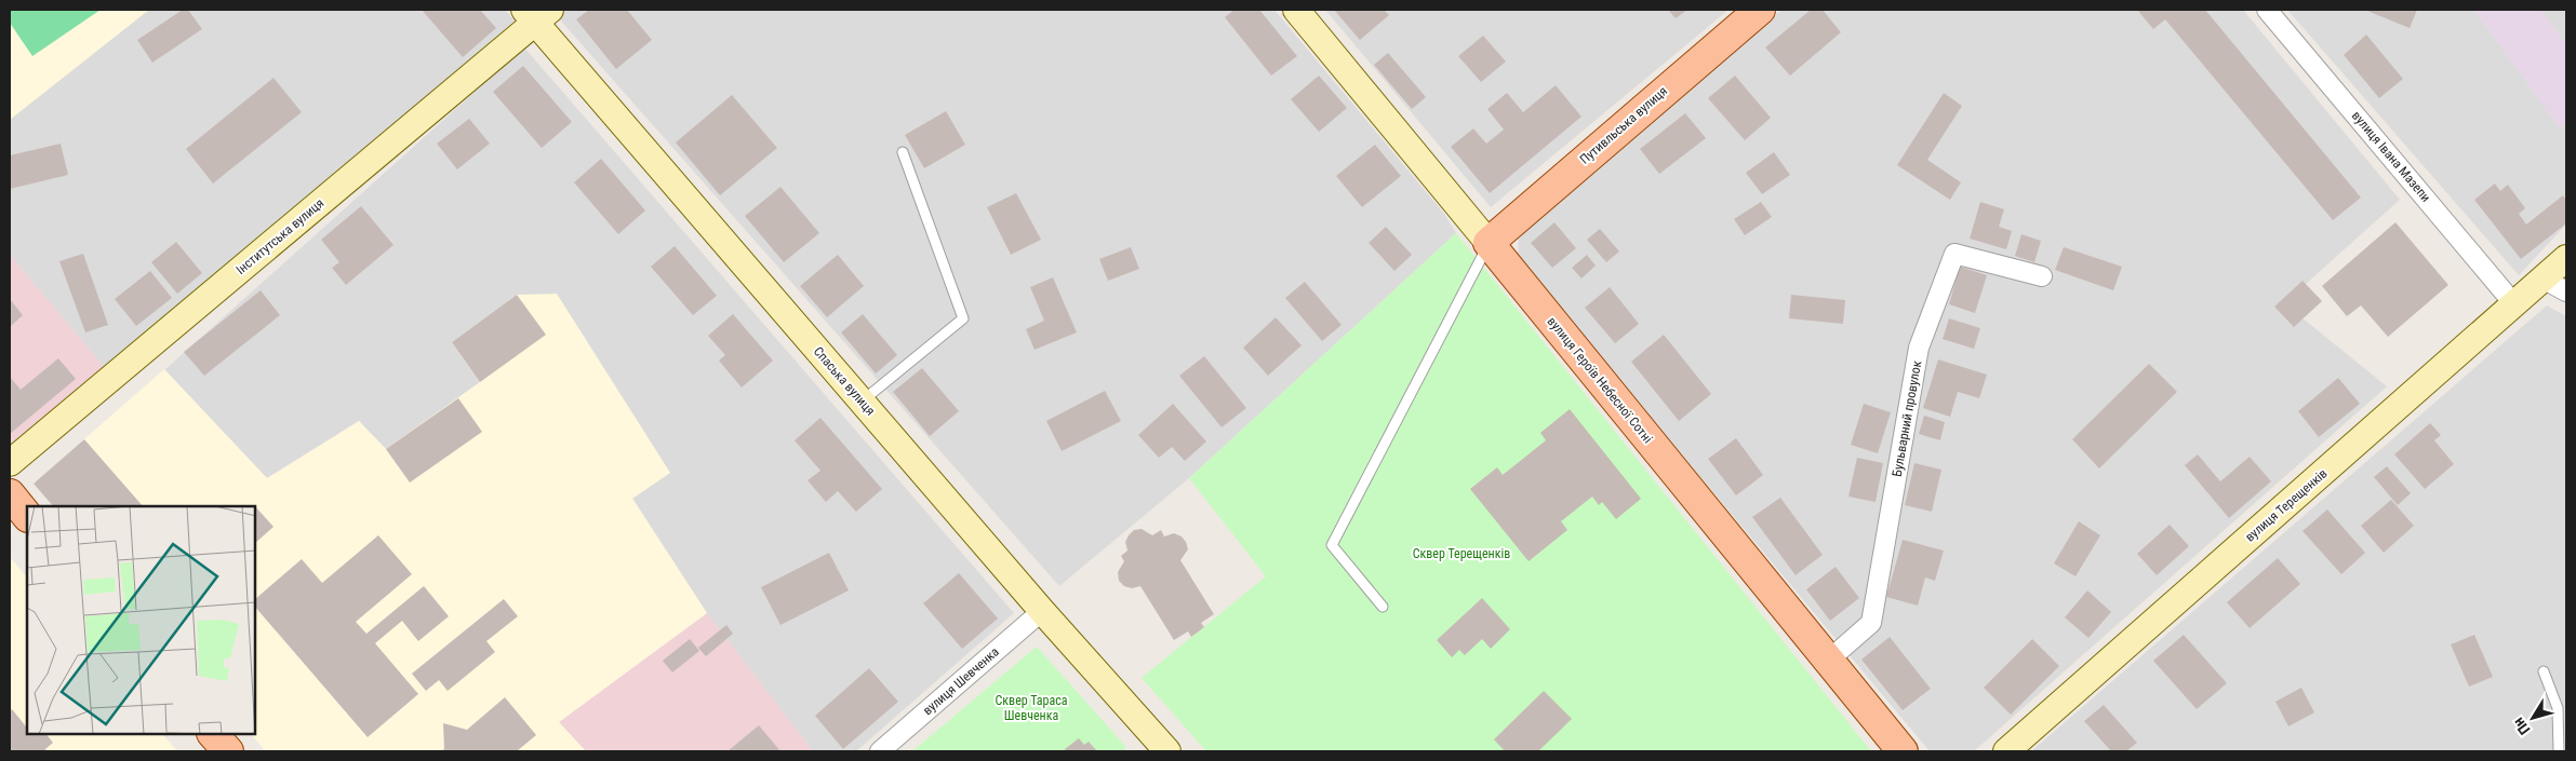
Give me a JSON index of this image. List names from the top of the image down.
{
  "streets": {
    "main road": ["Путивльська вулиця", "вулиця Героїв Небесної Сотні"],
    "street": [
      "вулиця Івана Мазепи",
      "Інститутська вулиця",
      "Спаська вулиця",
      "Бульварний провулок",
      "вулиця Терещенків",
      "вулиця Шевченка"
    ]
  },
  "crossings": [
    ["Путивльська вулиця", "вулиця Героїв Небесної Сотні"],
    ["вулиця Івана Мазепи", "вулиця Терещенків"],
    ["Інститутська вулиця", "Спаська вулиця"],
    ["вулиця Героїв Небесної Сотні", "Бульварний провулок"],
    ["Спаська вулиця", "вулиця Шевченка"]
  ],
  "parks": ["Сквер Терещенків", "Сквер Тараса Шевченка"],
  "north": "bottom left"
}
